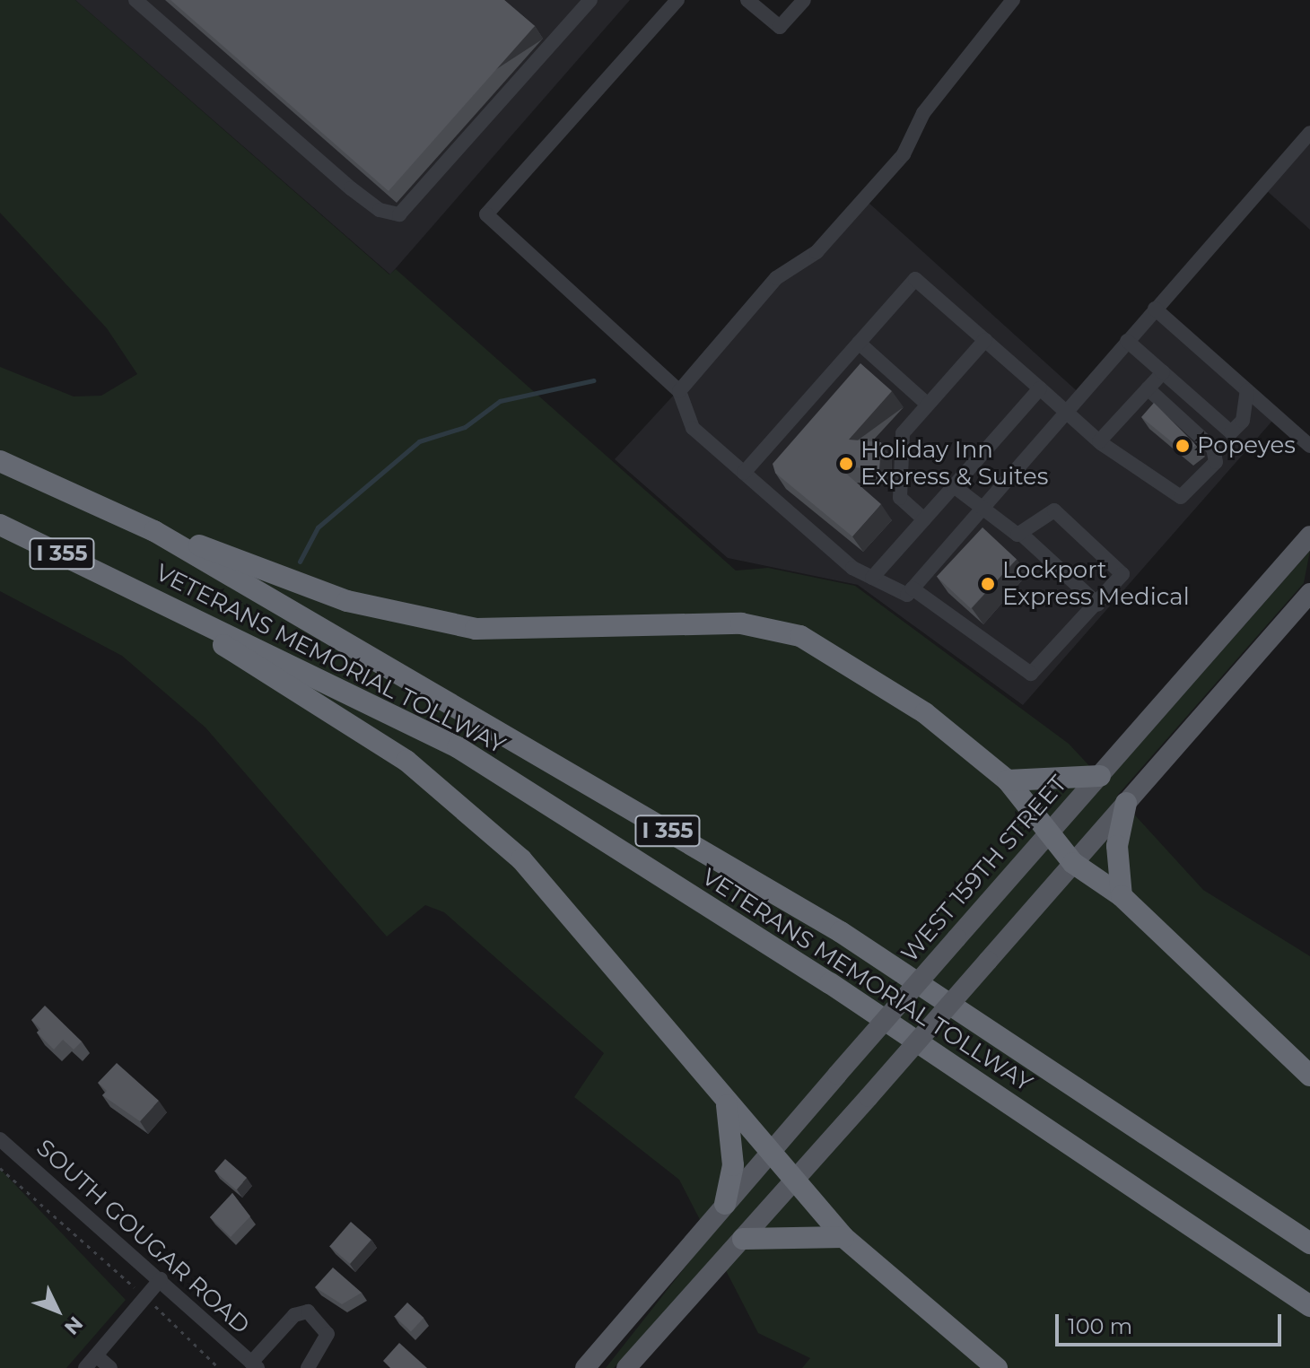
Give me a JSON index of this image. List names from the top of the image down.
{
  "streets": {
    "highway": ["I 355", "VETERANS MEMORIAL TOLLWAY"],
    "main road": ["WEST 159TH STREET"],
    "street": ["SOUTH GOUGAR ROAD"]
  },
  "places": ["Popeyes", "Holiday Inn Express & Suites", "Lockport Express Medical"],
  "scale_bar": "100 m",
  "north": "bottom right"
}
